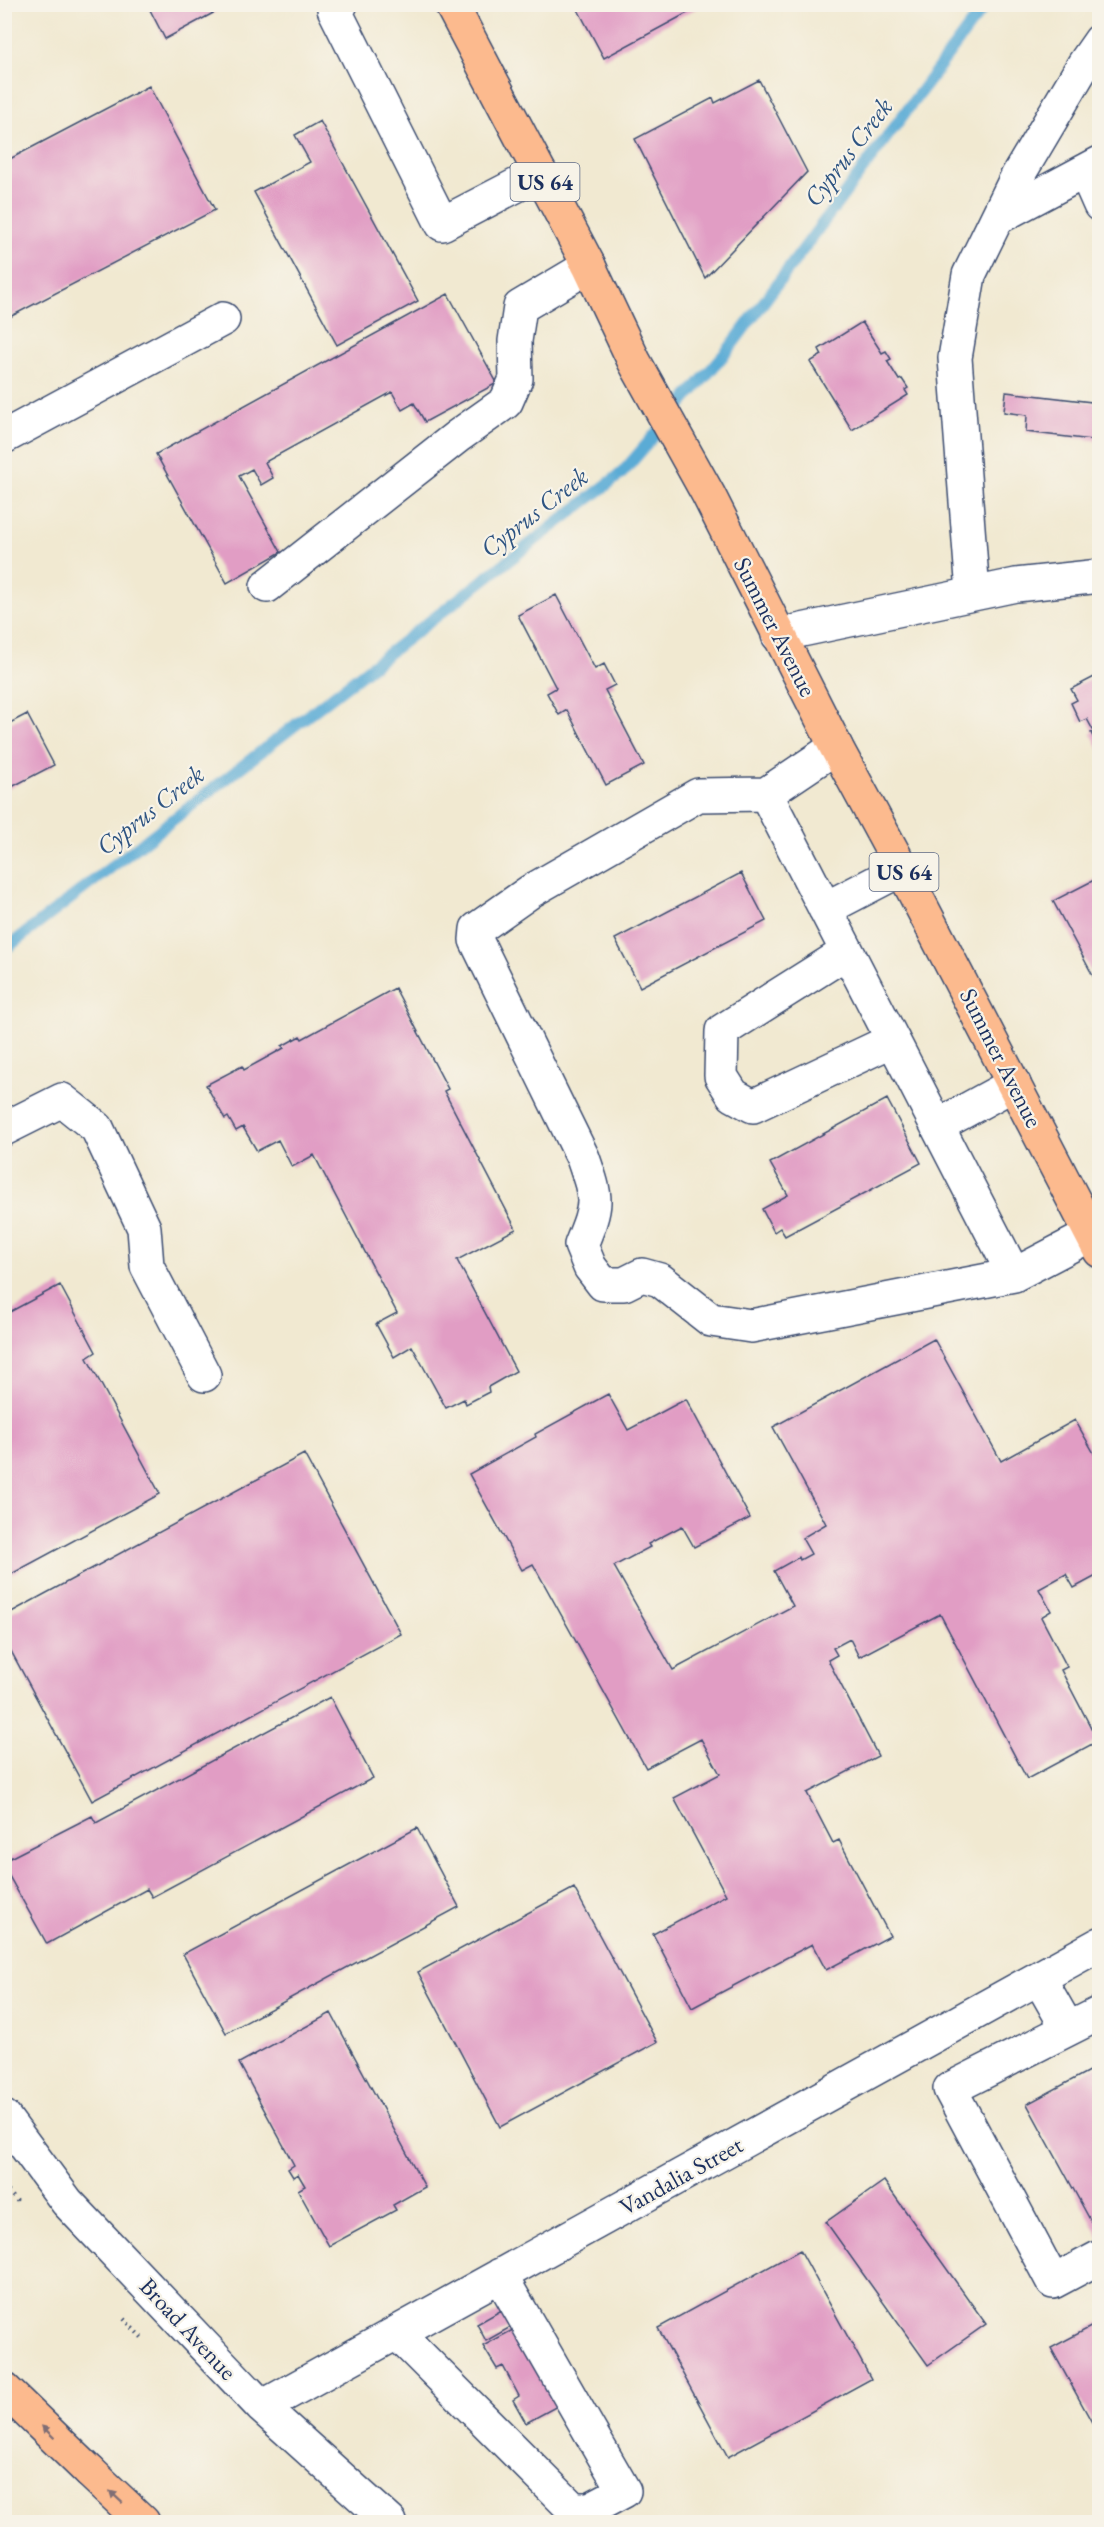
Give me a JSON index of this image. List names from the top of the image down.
{
  "streets": {
    "main road": ["US 64", "Summer Avenue"],
    "street": ["Vandalia Street", "Broad Avenue"]
  },
  "crossings": [
    ["Vandalia Street", "Broad Avenue"]
  ],
  "water": ["Cyprus Creek"]
}
